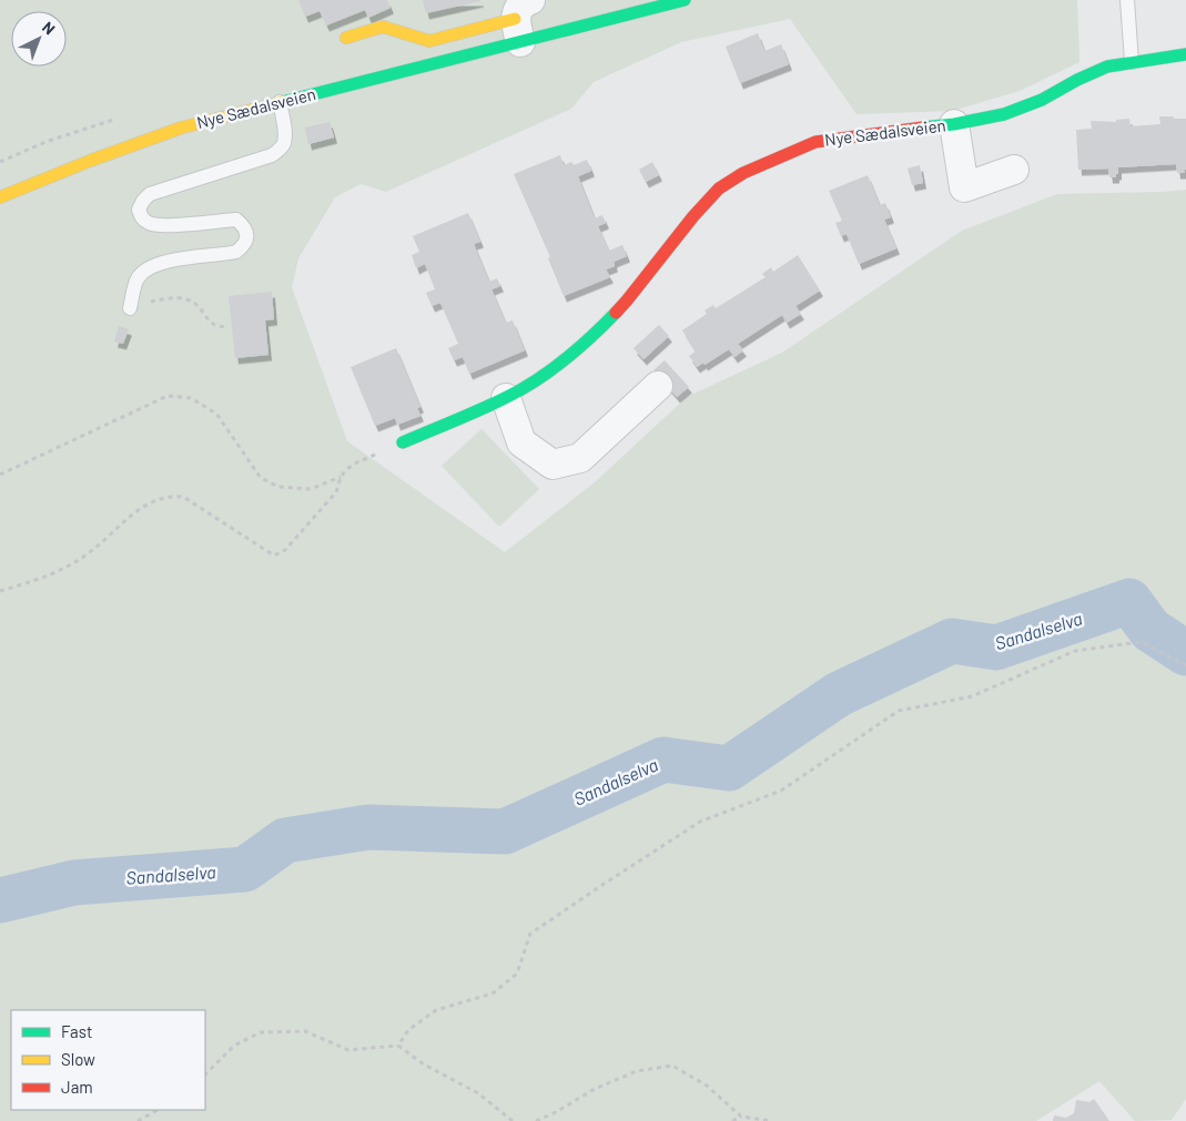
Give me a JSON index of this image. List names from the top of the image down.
{
  "streets": {
    "street": ["Nye Sædalsveien"]
  },
  "water": ["Sandalselva"],
  "legend": ["Fast", "Slow", "Jam"],
  "north": "top right"
}
